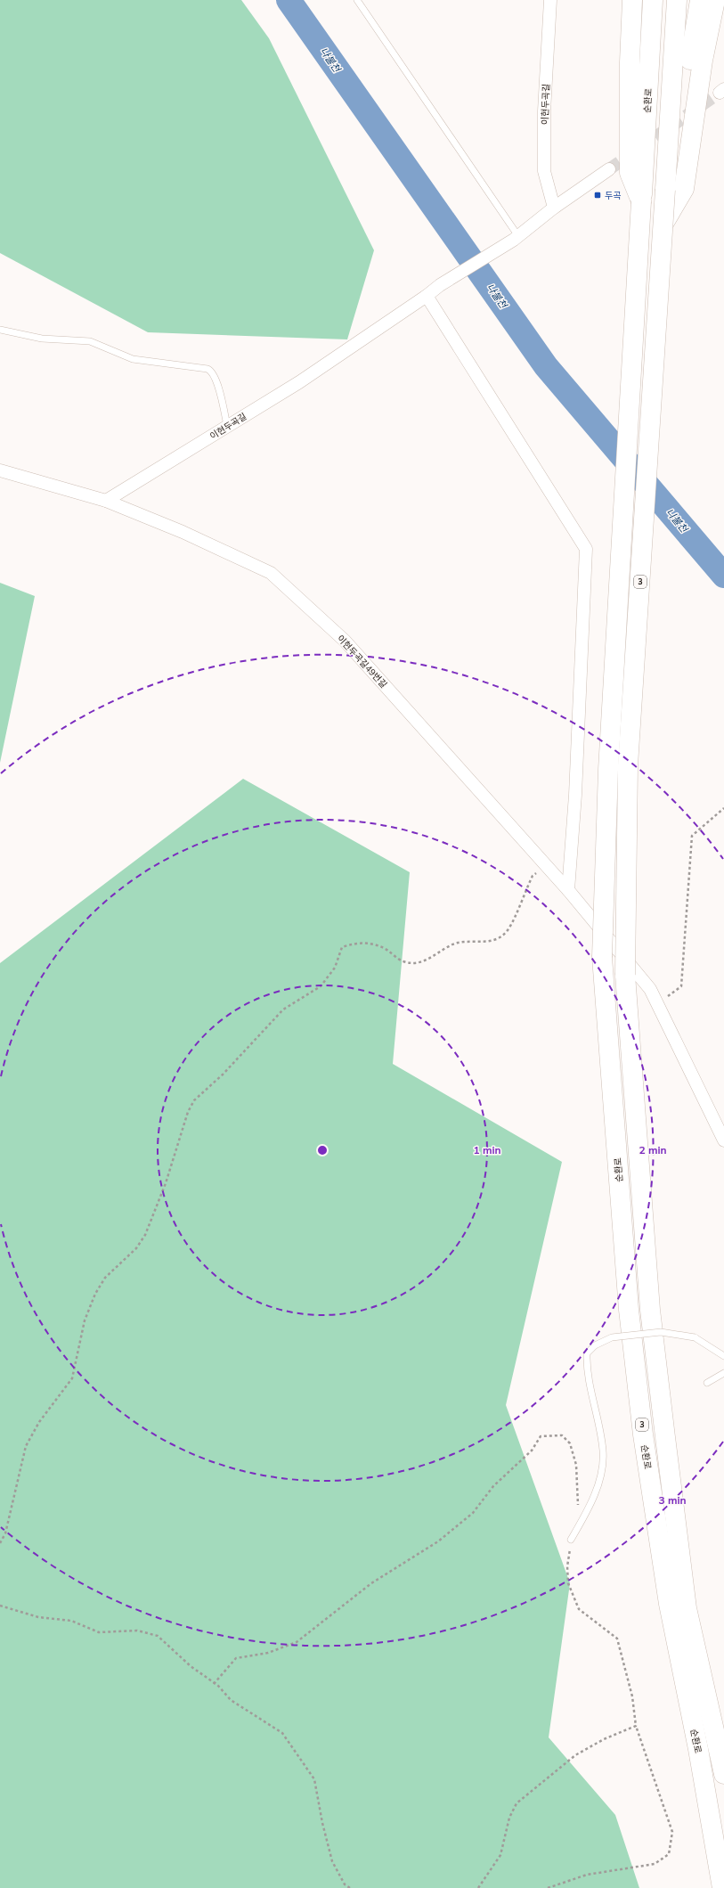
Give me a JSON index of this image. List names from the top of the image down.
{
  "streets": {
    "highway": ["순환로", "3"],
    "street": ["이현두곡길", "이현두곡길49번길"]
  },
  "crossings": [
    ["이현두곡길", "이현두곡길49번길"]
  ],
  "water": ["나불천"],
  "places": {
    "transit": ["두곡"]
  },
  "rings": ["1 min", "2 min", "3 min"]
}
